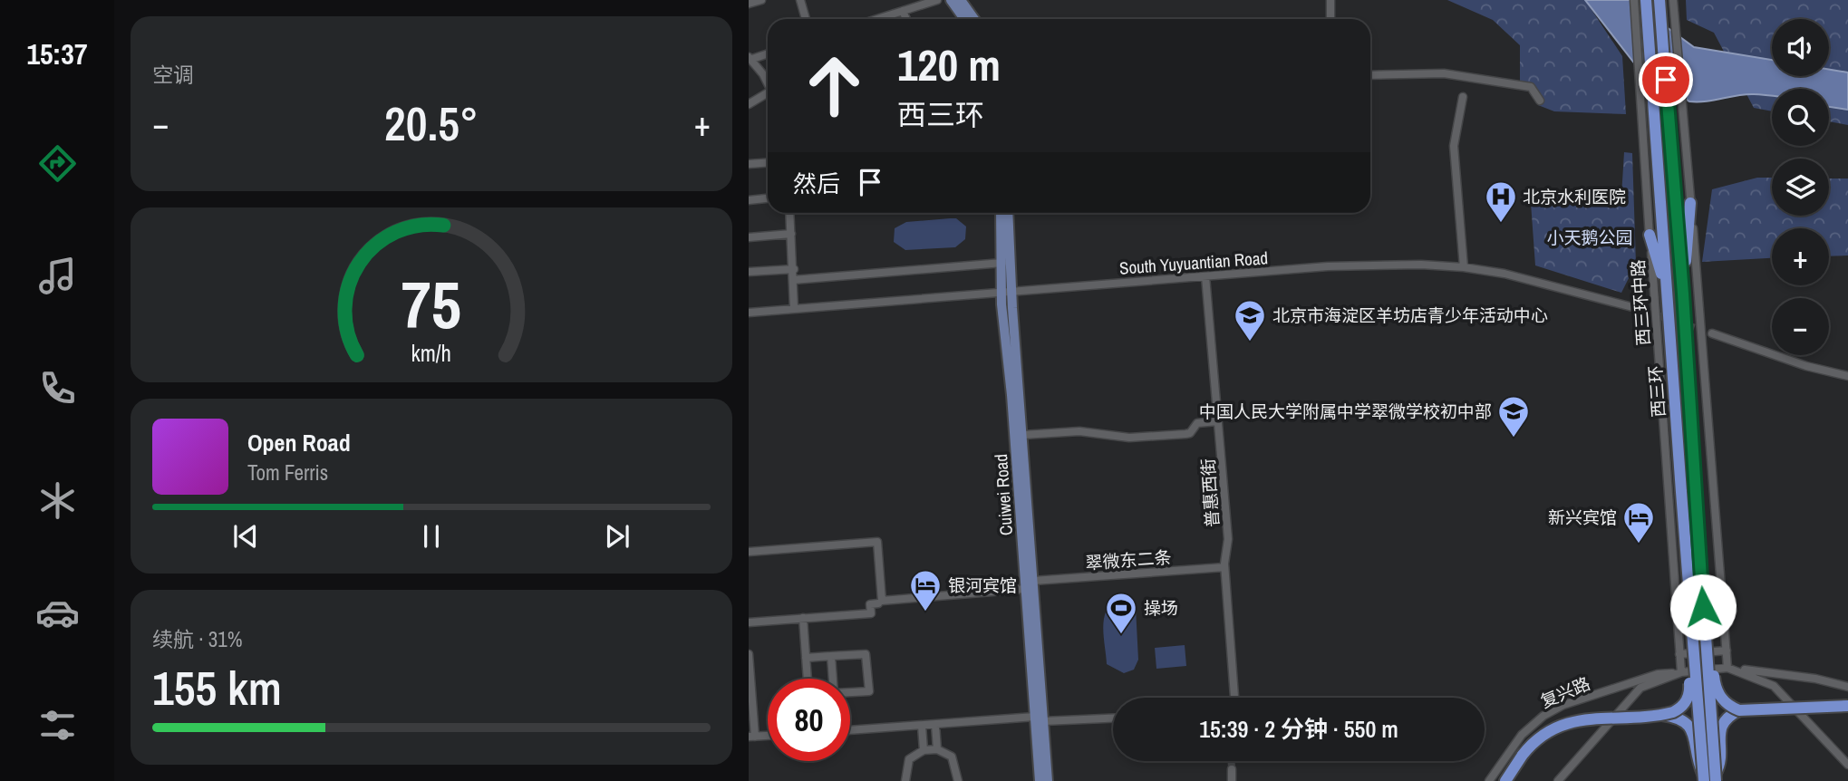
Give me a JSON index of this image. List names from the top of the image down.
{
  "streets": {
    "highway": ["西三环"],
    "main road": ["Cuiwei Road"],
    "street": [
      "South Yuyuantian Road",
      "西三环中路",
      "普惠西街",
      "翠微东二条",
      "复兴路"
    ]
  },
  "crossings": [
    ["South Yuyuantian Road", "普惠西街"],
    ["South Yuyuantian Road", "Cuiwei Road"],
    ["西三环中路", "复兴路"],
    ["普惠西街", "翠微东二条"],
    ["Cuiwei Road", "翠微东二条"]
  ],
  "parks": ["小天鹅公园"],
  "places": {
    "hospital": ["北京水利医院"],
    "school or university": ["北京市海淀区羊坊店青少年活动中心", "中国人民大学附属中学翠微学校初中部"],
    "hotel": ["新兴宾馆", "银河宾馆"],
    "sports": ["操场"]
  },
  "page": {
    "tabs": "15:37",
    "tile": [
      "空调",
      ["续航 · 31%", "155 km"]
    ],
    "map_buttons": ["+", "−"],
    "turn": ["120 m", "西三环"],
    "heat": ["−", "20.5°", "+"],
    "then": "然后",
    "song": ["Open Road", "Tom Ferris"],
    "limit": "80",
    "trip": "15:39 · 2 分钟 · 550 m",
    "gauge": ["75", "km/h"]
  }
}
